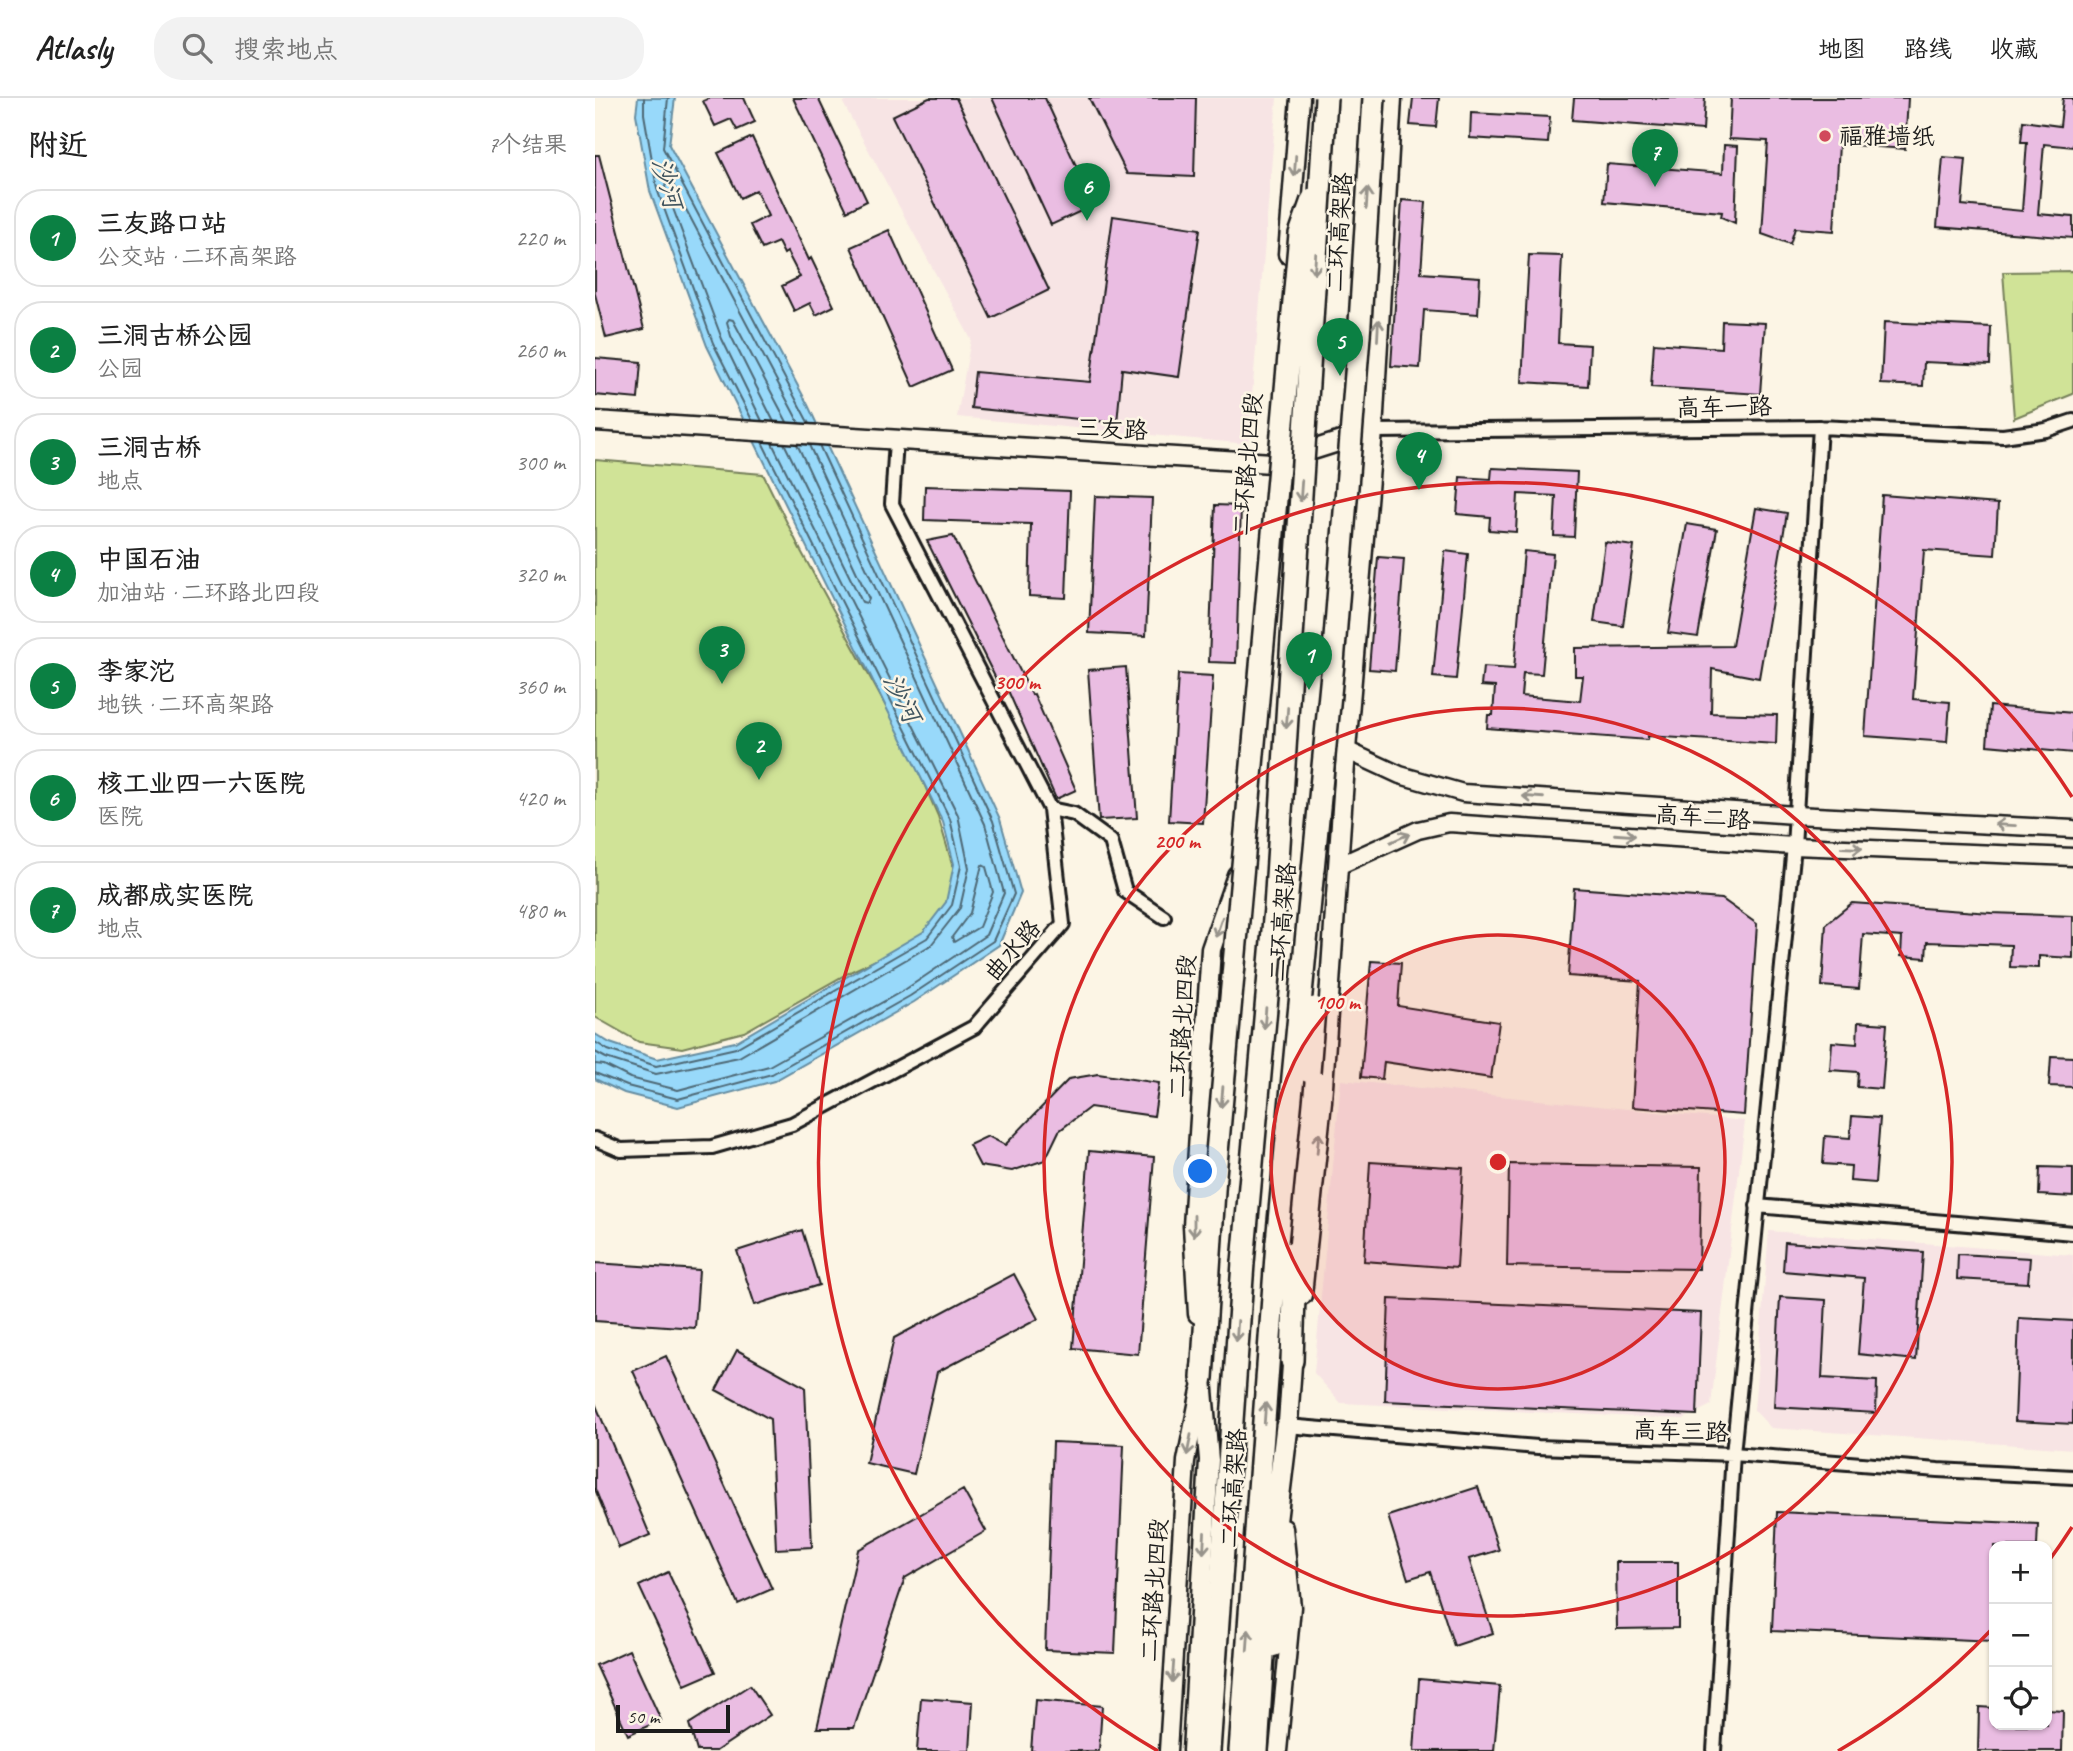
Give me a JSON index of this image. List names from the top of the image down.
{
  "streets": {
    "highway": ["二环高架路"],
    "main road": ["三友路", "二环路北四段"],
    "street": [
      "高车一路",
      "高车二路",
      "曲水路",
      "高车三路"
    ]
  },
  "crossings": [
    ["高车一路", "三友路"],
    ["三友路", "二环路北四段"],
    ["三友路", "曲水路"]
  ],
  "water": ["沙河"],
  "places": ["福雅墙纸"],
  "scale_bar": "50 m",
  "page": {
    "header": "Atlasly",
    "search": "搜索地点",
    "nav": ["地图", "路线", "收藏"],
    "heading": ["附近", "7个结果"],
    "pins": [
      "7",
      "6",
      "5",
      "4",
      "3",
      "1",
      "2"
    ],
    "list": [
      {
        "mark": "1",
        "name": "三友路口站",
        "note": "公交站 · 二环高架路",
        "value": "220 m"
      },
      {
        "mark": "2",
        "name": "三洞古桥公园",
        "note": "公园",
        "value": "260 m"
      },
      {
        "mark": "3",
        "name": "三洞古桥",
        "note": "地点",
        "value": "300 m"
      },
      {
        "mark": "4",
        "name": "中国石油",
        "note": "加油站 · 二环路北四段",
        "value": "320 m"
      },
      {
        "mark": "5",
        "name": "李家沱",
        "note": "地铁 · 二环高架路",
        "value": "360 m"
      },
      {
        "mark": "6",
        "name": "核工业四一六医院",
        "note": "医院",
        "value": "420 m"
      },
      {
        "mark": "7",
        "name": "成都成实医院",
        "note": "地点",
        "value": "480 m"
      }
    ],
    "map_buttons": ["+", "−"],
    "scale": "50 m"
  },
  "rings": ["300 m", "200 m", "100 m"]
}
